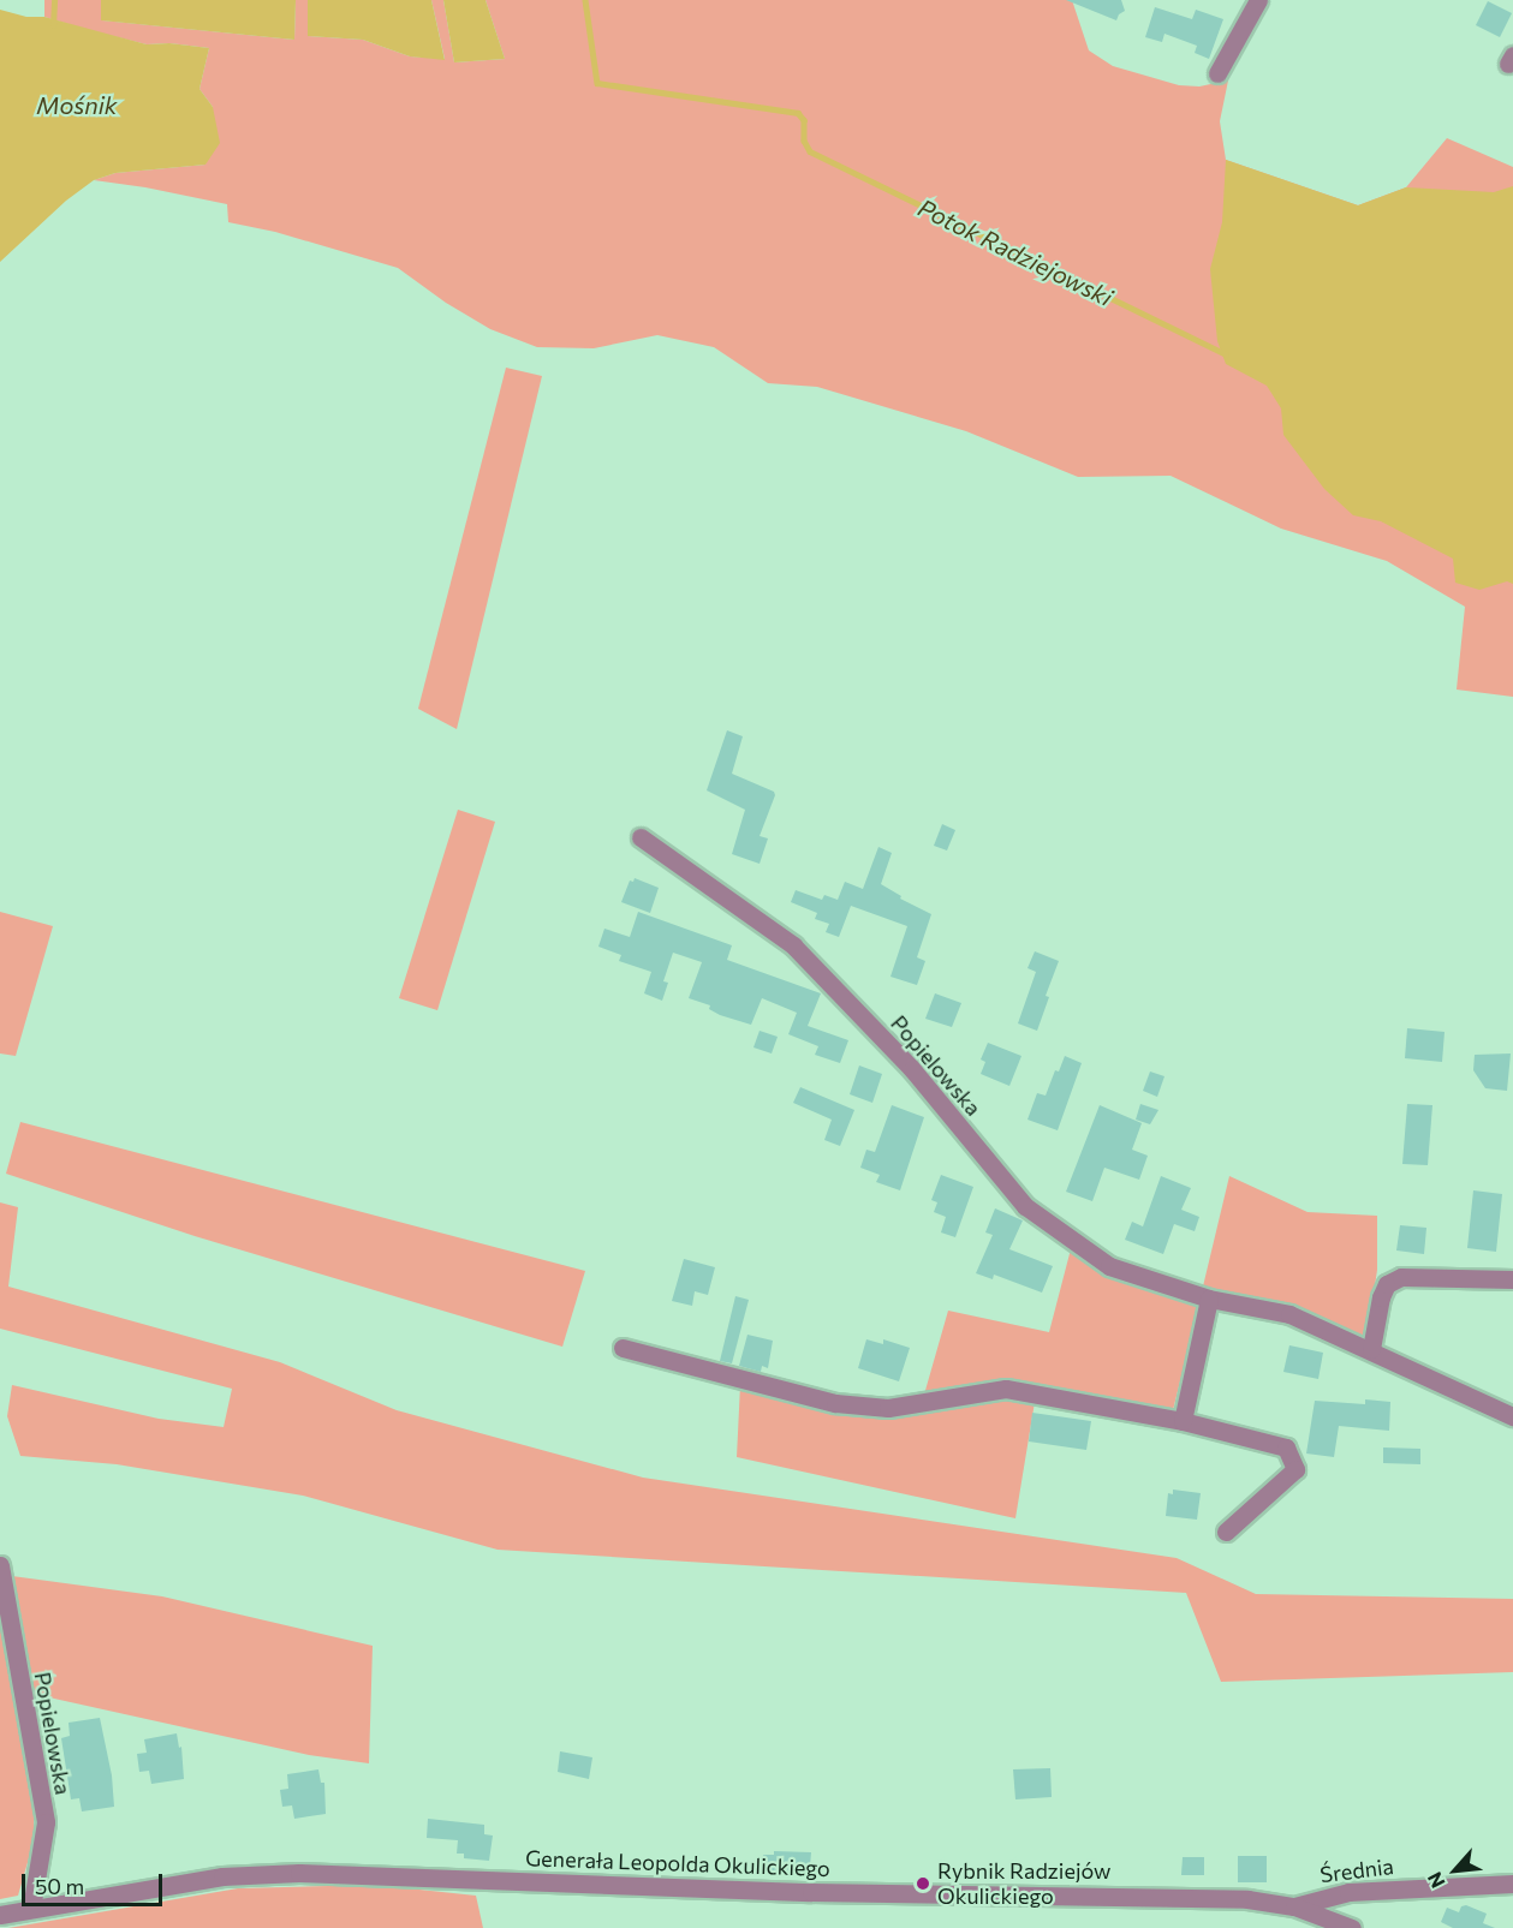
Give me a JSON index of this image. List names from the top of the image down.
{
  "streets": {
    "street": ["Popielowska", "Generała Leopolda Okulickiego", "Średnia"]
  },
  "crossings": [
    ["Popielowska", "Generała Leopolda Okulickiego"],
    ["Generała Leopolda Okulickiego", "Średnia"]
  ],
  "water": ["Mośnik", "Potok Radziejowski"],
  "places": ["Rybnik Radziejów Okulickiego"],
  "scale_bar": "50 m",
  "north": "bottom left"
}
